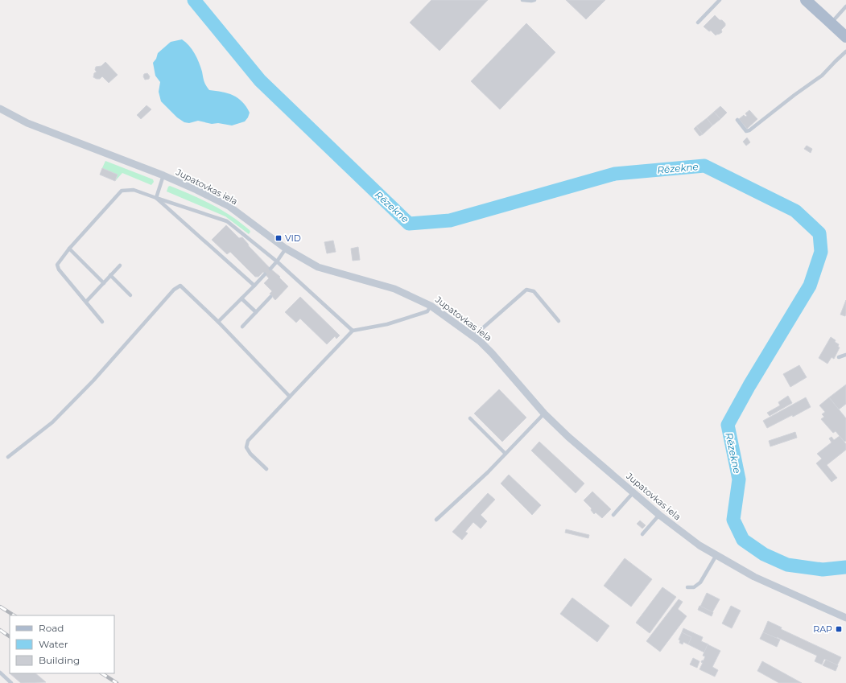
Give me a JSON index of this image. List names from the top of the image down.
{
  "streets": {
    "street": ["Jupatovkas iela"]
  },
  "water": ["Rēzekne"],
  "places": {
    "transit": ["VID", "RAP"]
  },
  "legend": ["Road", "Water", "Building"]
}
